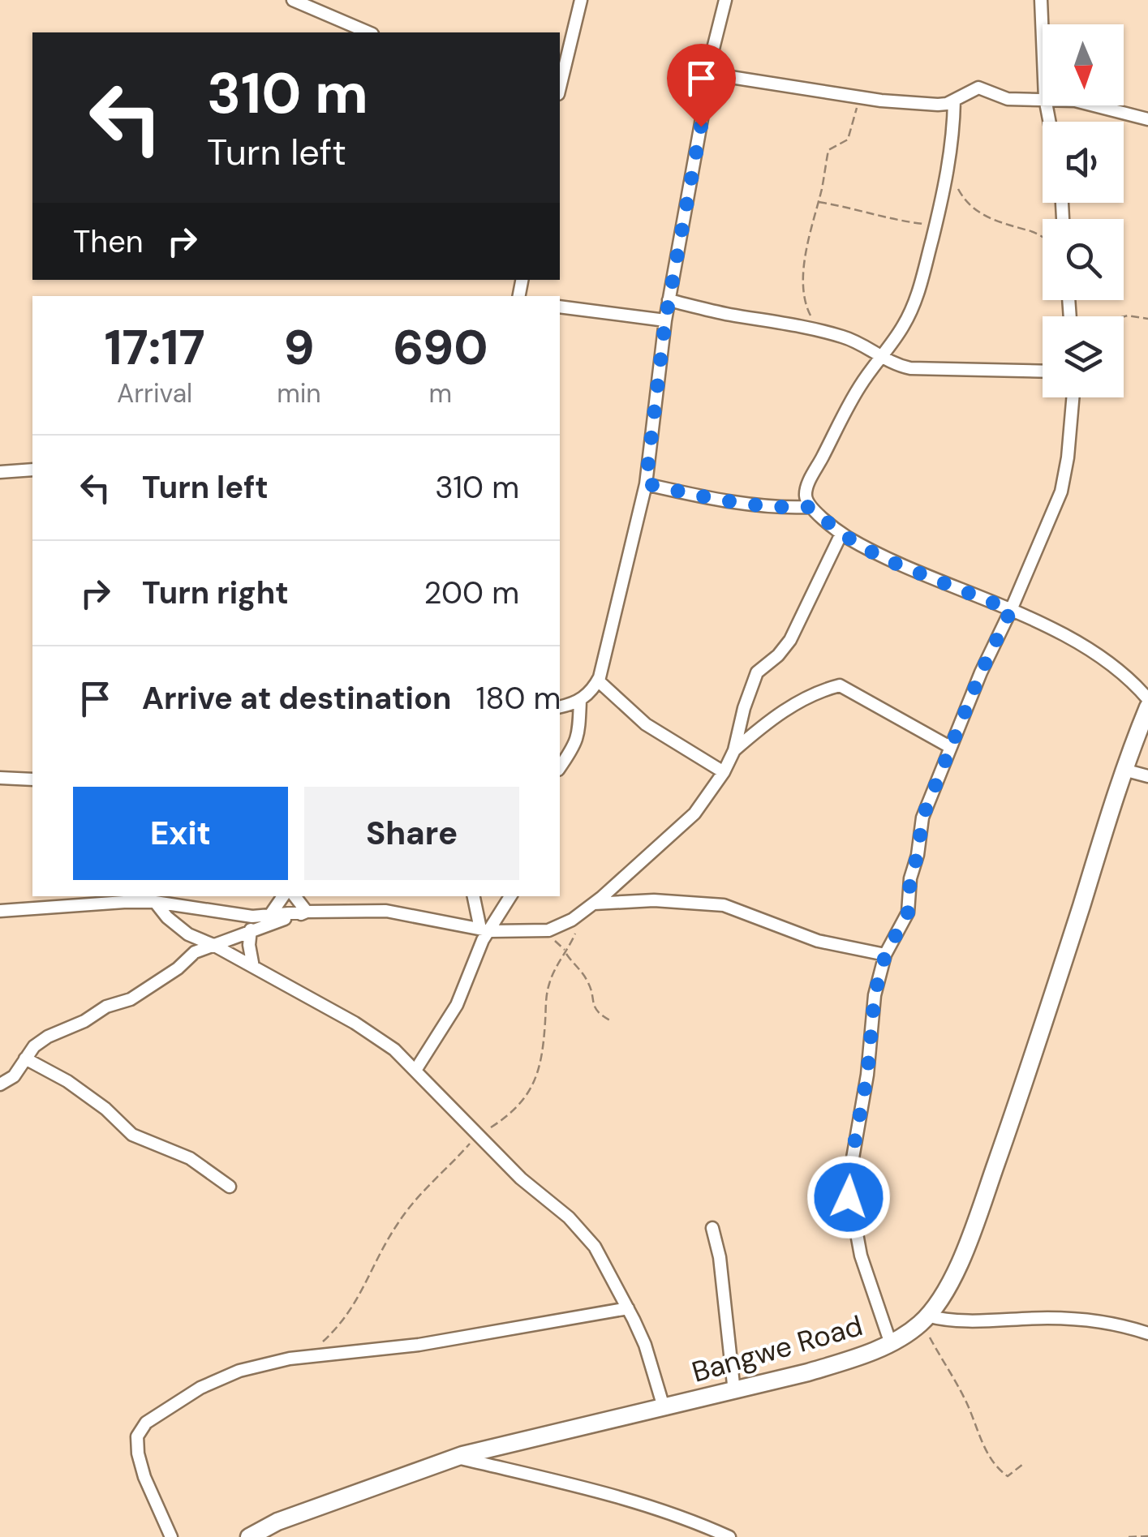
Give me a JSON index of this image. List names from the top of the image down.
{
  "streets": {
    "street": ["Bangwe Road"]
  },
  "north": "bottom",
  "page": {
    "turn": ["310 m", "Turn left"],
    "then": "Then",
    "eta": [
      "17:17",
      "Arrival",
      "9",
      "min",
      "690",
      "m"
    ],
    "list": [
      {
        "name": "Turn left",
        "value": "310 m"
      },
      {
        "name": "Turn right",
        "value": "200 m"
      },
      {
        "name": "Arrive at destination",
        "value": "180 m"
      }
    ],
    "buttons": ["Exit", "Share"]
  }
}
